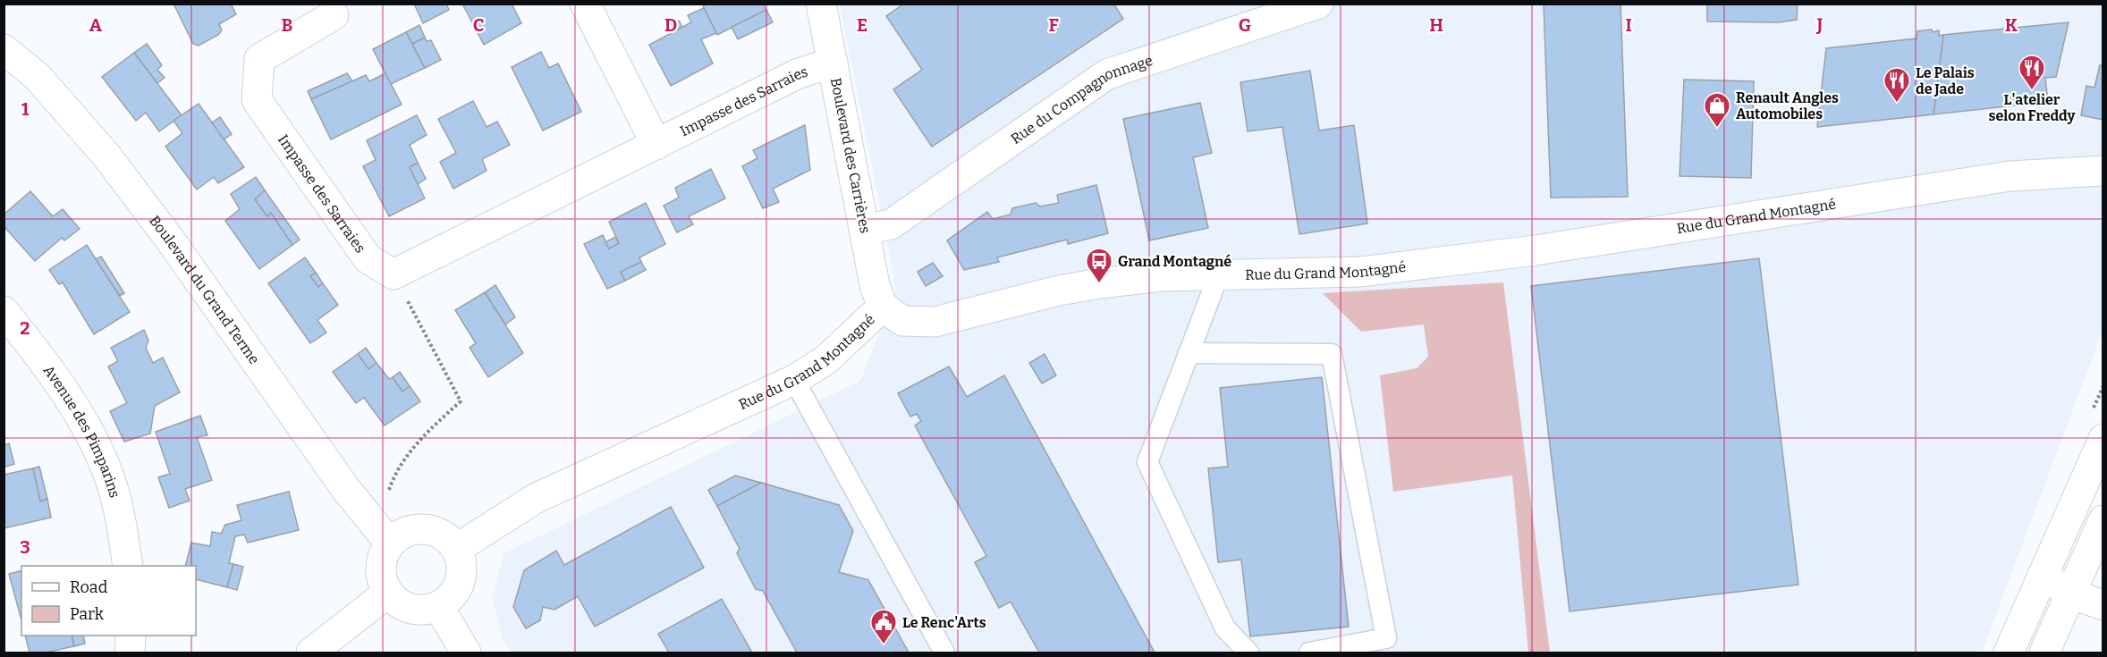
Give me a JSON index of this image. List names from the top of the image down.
{
  "streets": {
    "street": [
      "Rue du Compagnonnage",
      "Impasse des Sarraies",
      "Boulevard des Carrières",
      "Rue du Grand Montagné",
      "Boulevard du Grand Terme",
      "Avenue des Pimparins"
    ]
  },
  "crossings": [
    ["Rue du Compagnonnage", "Boulevard des Carrières"],
    ["Impasse des Sarraies", "Boulevard des Carrières"],
    ["Boulevard des Carrières", "Rue du Grand Montagné"],
    ["Rue du Grand Montagné", "Boulevard du Grand Terme"]
  ],
  "places": {
    "restaurant": ["L'atelier selon Freddy", "Le Palais de Jade"],
    "shop": ["Renault Angles Automobiles"],
    "bus stop": ["Grand Montagné"],
    "public building": ["Le Renc'Arts"]
  },
  "legend": ["Road", "Park"],
  "grid": {
    "columns": [
      "A",
      "B",
      "C",
      "D",
      "E",
      "F",
      "G",
      "H",
      "I",
      "J",
      "K"
    ],
    "rows": ["1", "2", "3"]
  }
}
